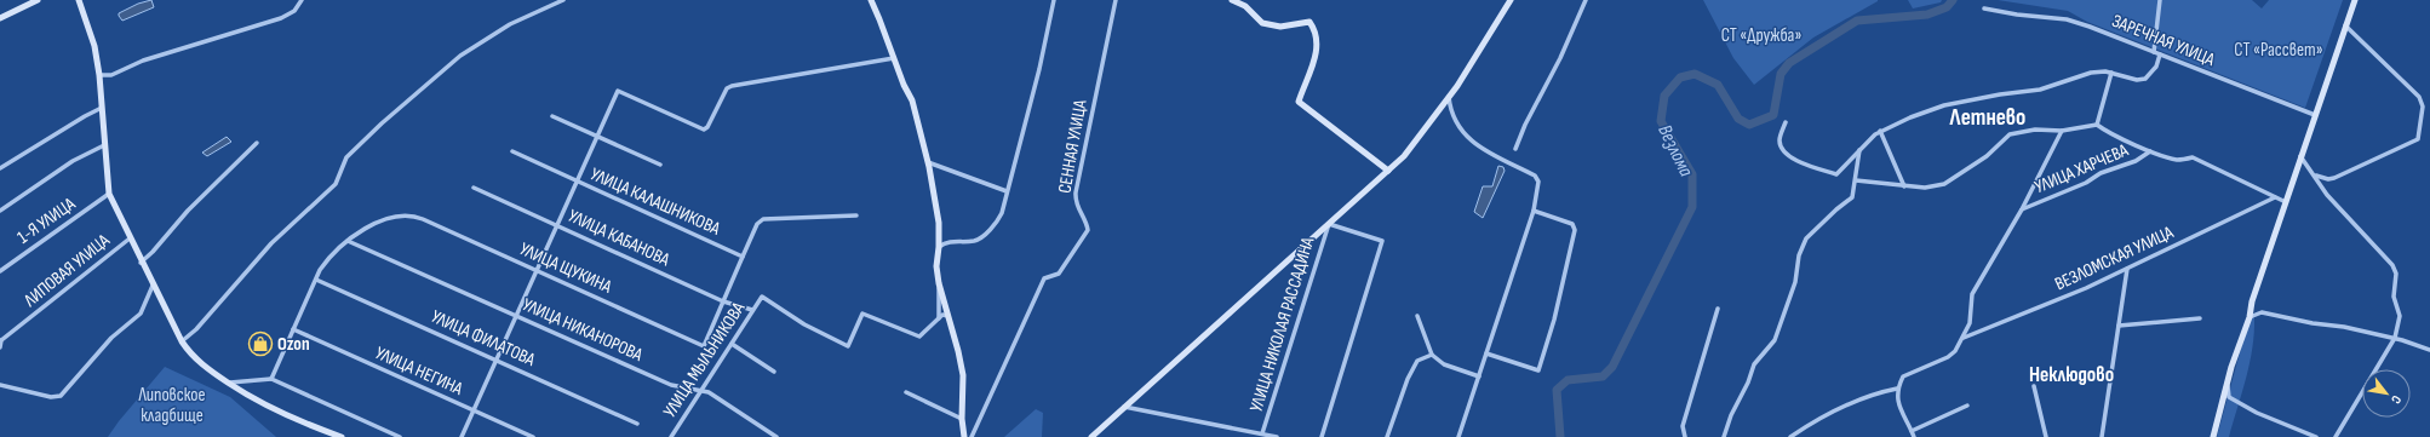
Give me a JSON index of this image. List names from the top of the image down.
{
  "streets": {
    "street": [
      "ЗАРЕЧНАЯ УЛИЦА",
      "СЕННАЯ УЛИЦА",
      "УЛИЦА ХАРЧЕВА",
      "УЛИЦА КАЛАШНИКОВА",
      "1-Я УЛИЦА",
      "УЛИЦА КАБАНОВА",
      "ВЕЗЛОМСКАЯ УЛИЦА",
      "УЛИЦА ЩУКИНА",
      "ЛИПОВАЯ УЛИЦА",
      "УЛИЦА НИКОЛАЯ РАССАДИНА",
      "УЛИЦА НИКАНОРОВА",
      "УЛИЦА ФИЛАТОВА",
      "УЛИЦА МЫЛЬНИКОВА",
      "УЛИЦА НЕГИНА"
    ]
  },
  "crossings": [
    ["УЛИЦА КАБАНОВА", "УЛИЦА ЩУКИНА"],
    ["УЛИЦА КАБАНОВА", "УЛИЦА МЫЛЬНИКОВА"],
    ["УЛИЦА ЩУКИНА", "УЛИЦА НИКАНОРОВА"],
    ["УЛИЦА НИКАНОРОВА", "УЛИЦА МЫЛЬНИКОВА"]
  ],
  "districts": ["Летнево", "Неклюдово"],
  "water": ["Везлома"],
  "parks": ["СТ «Дружба»", "СТ «Рассвет»", "Липовское кладбище"],
  "places": {
    "shop": ["Ozon"]
  },
  "north": "bottom right"
}
